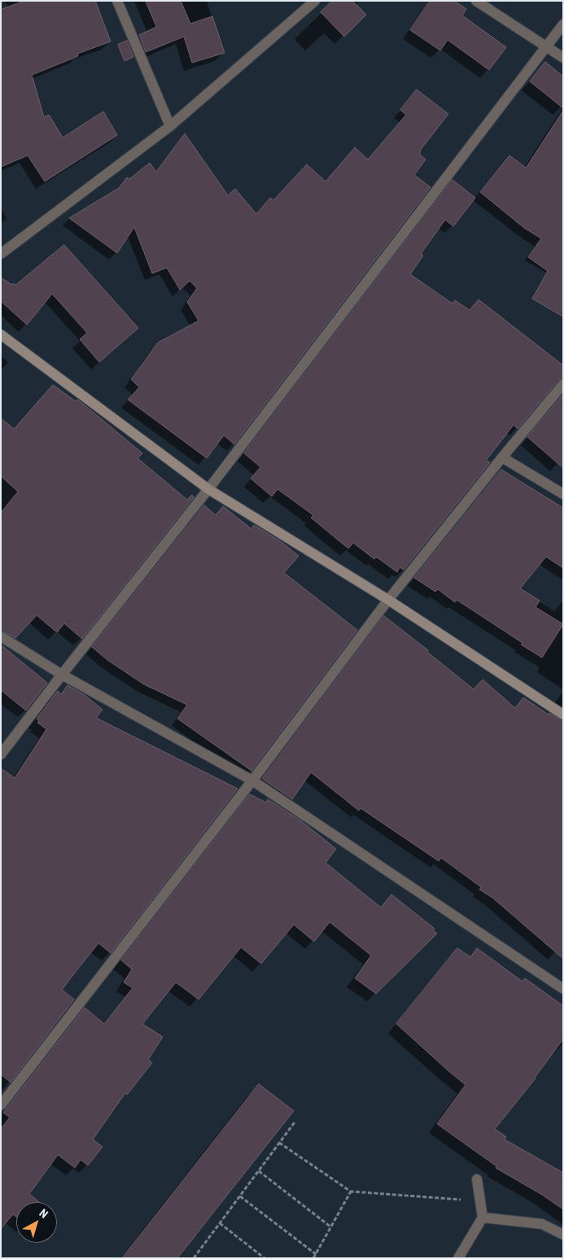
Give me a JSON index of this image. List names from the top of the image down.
{
  "north": "top right"
}
